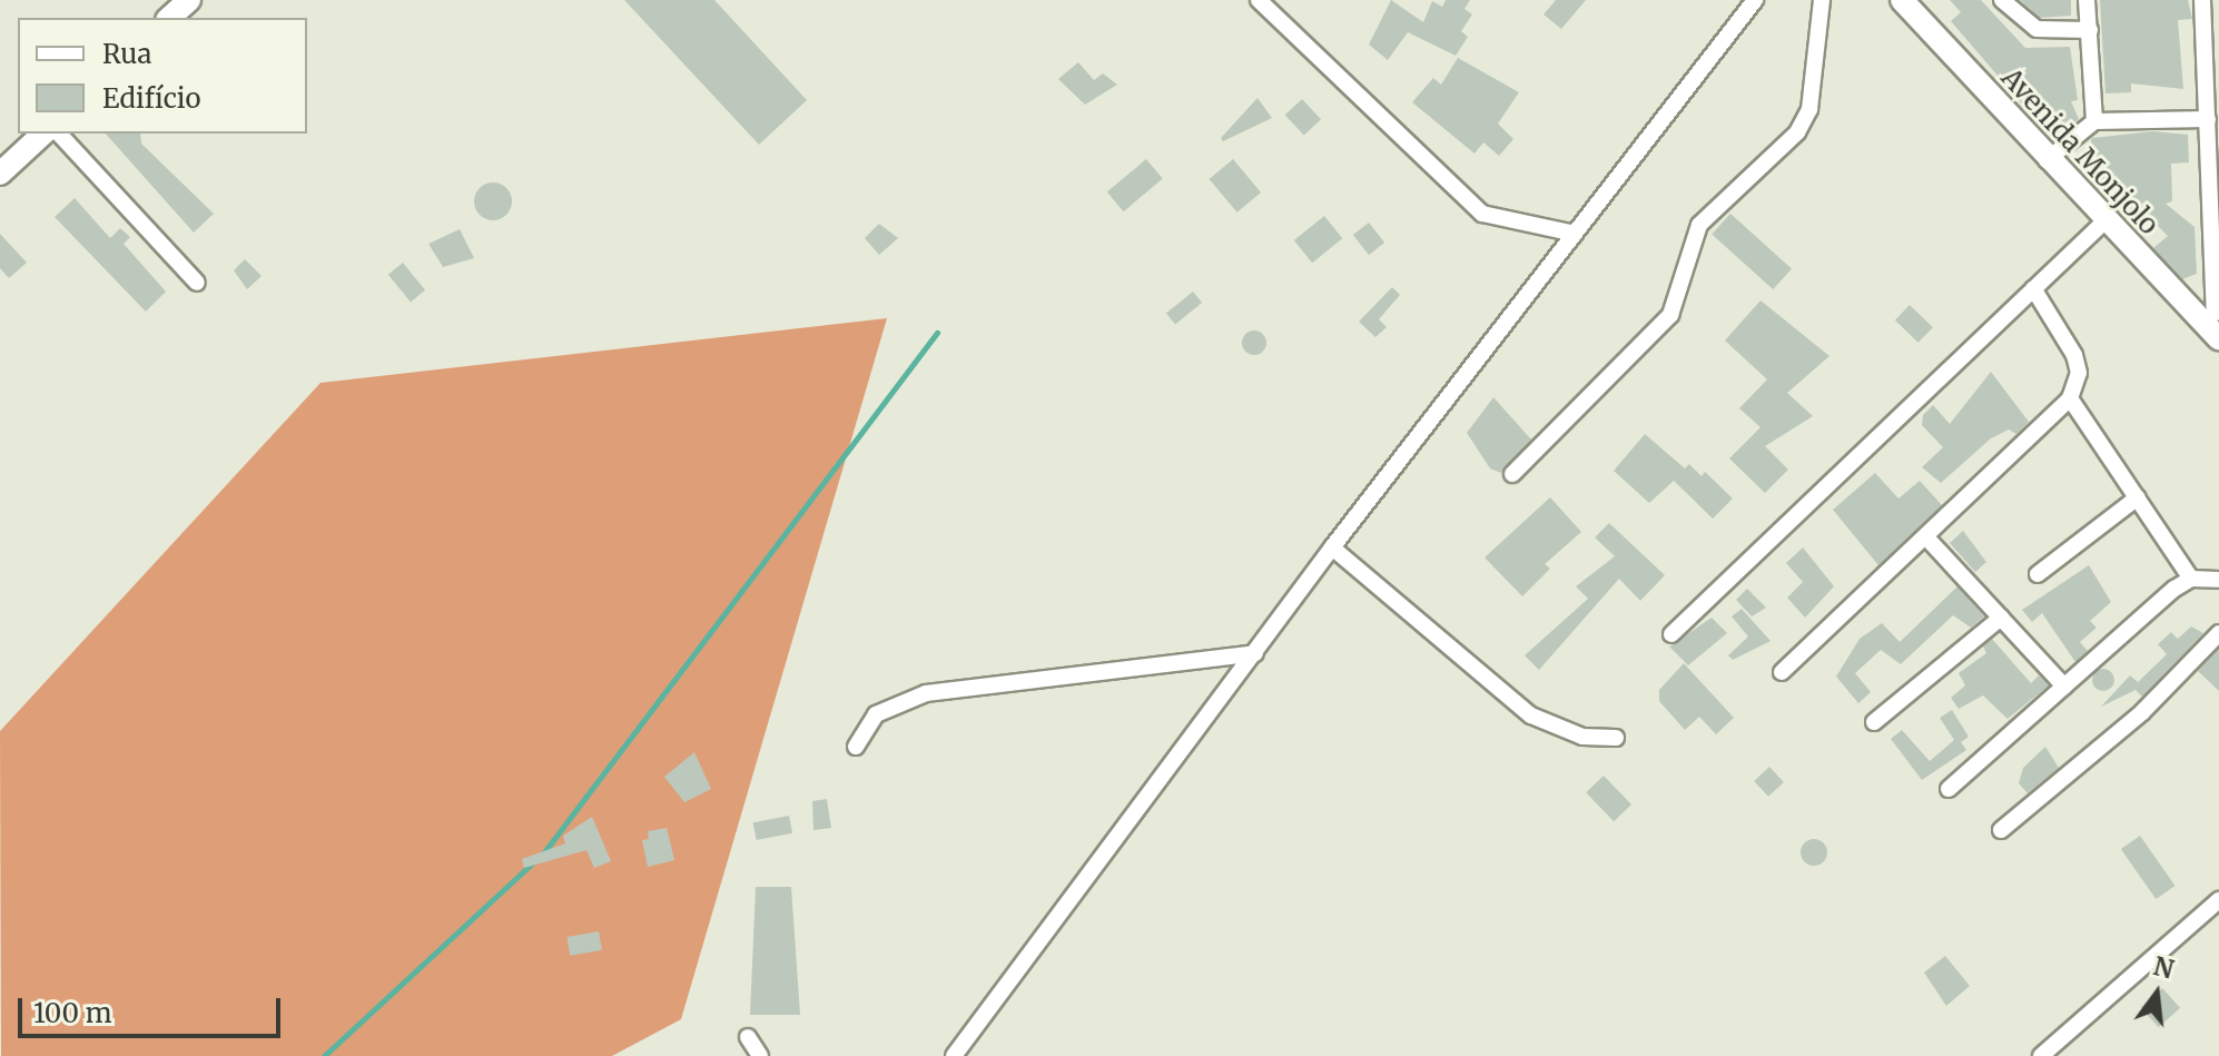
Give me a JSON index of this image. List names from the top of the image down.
{
  "streets": {
    "street": ["Avenida Monjolo"]
  },
  "legend": ["Rua", "Edifício"],
  "scale_bar": "100 m",
  "north": "top"
}
